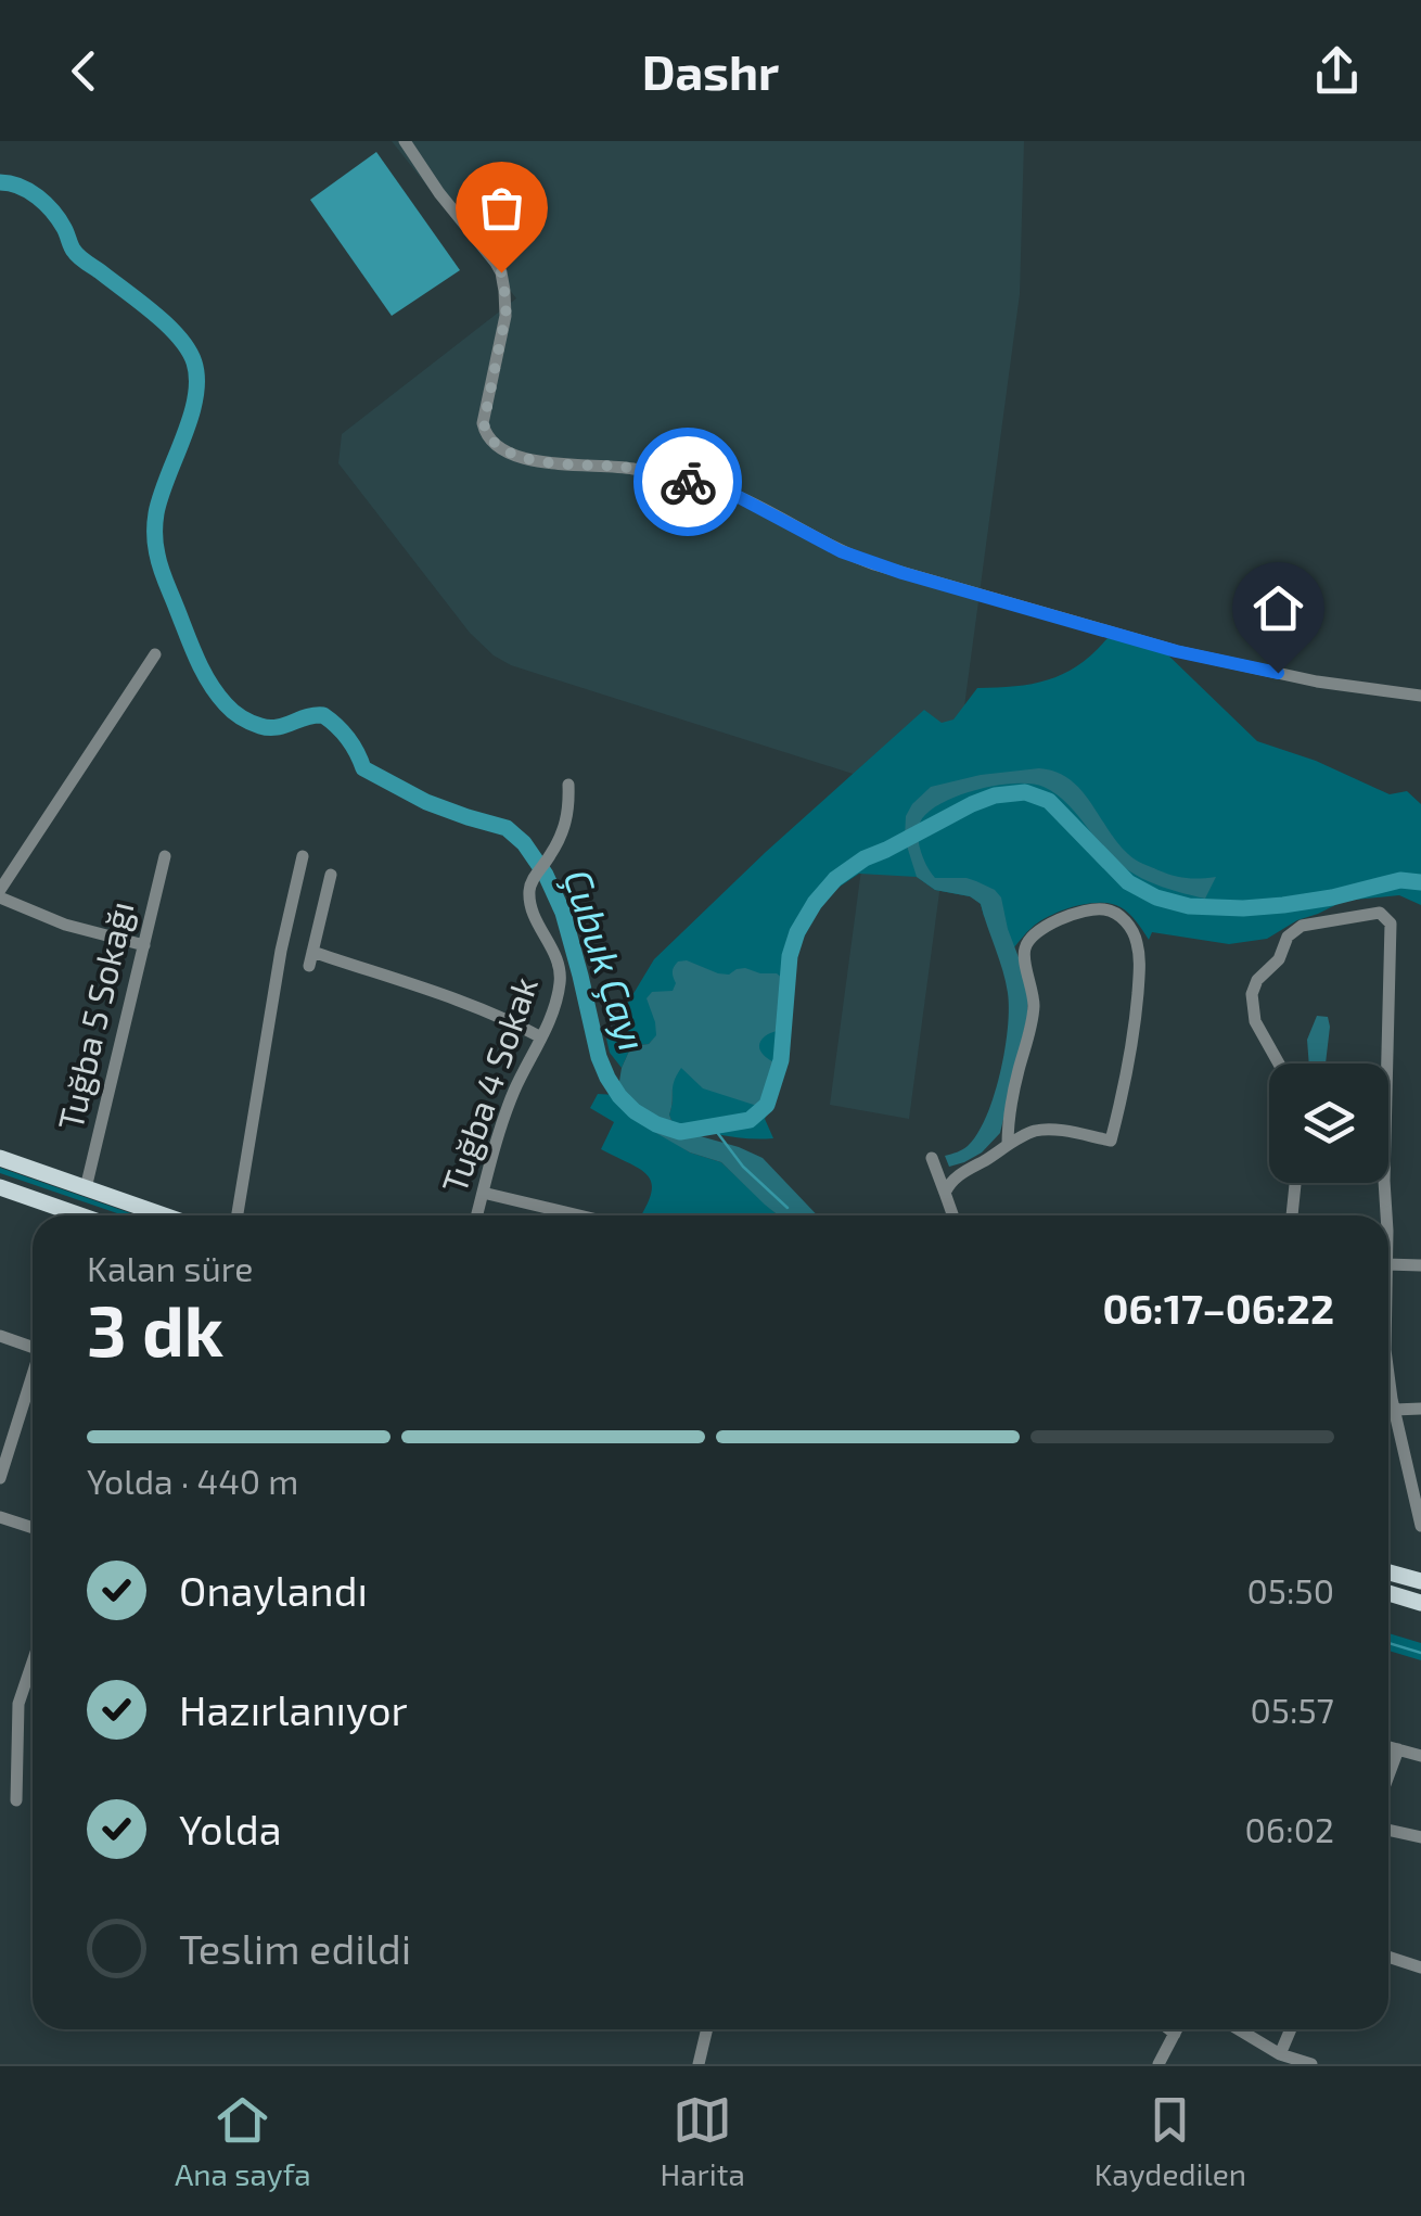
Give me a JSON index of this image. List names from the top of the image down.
{
  "streets": {
    "street": ["Tuğba 5 Sokağı", "Tuğba 4 Sokak"]
  },
  "water": ["Çubuk Çayı"],
  "page": {
    "header": "Dashr",
    "heading": ["3 dk", "Kalan süre", "06:17–06:22"],
    "bar": "Yolda · 440 m",
    "list": [
      ["Onaylandı", "05:50"],
      ["Hazırlanıyor", "05:57"],
      ["Yolda", "06:02"],
      "Teslim edildi"
    ],
    "tabs": ["Ana sayfa", "Harita", "Kaydedilen"]
  }
}
